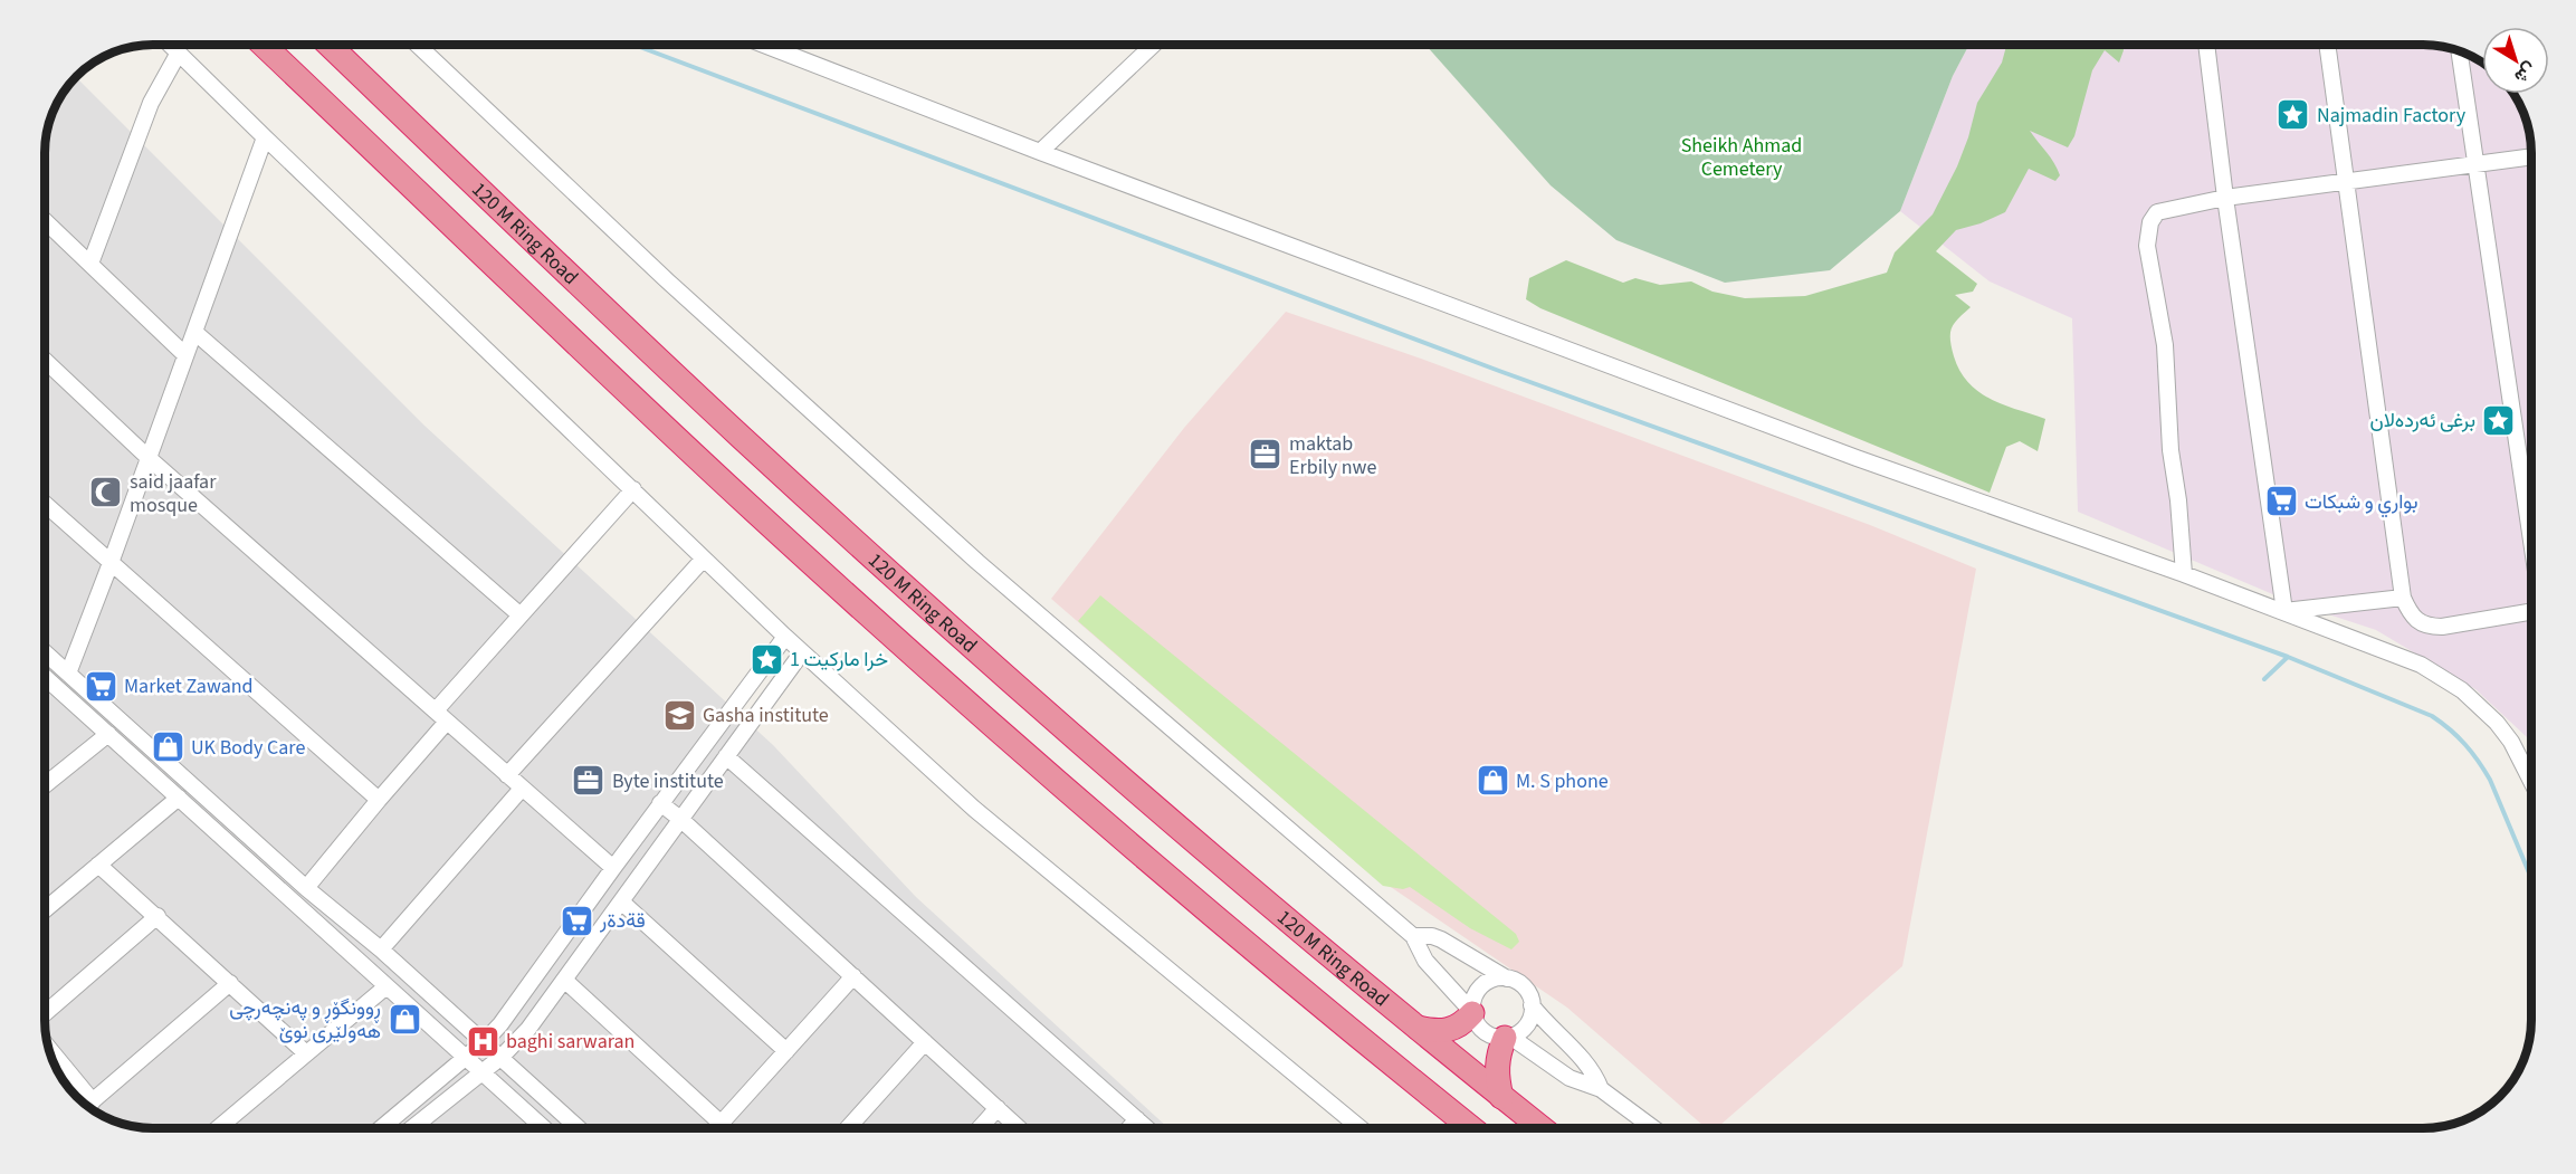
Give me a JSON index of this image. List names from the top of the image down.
{
  "streets": {
    "highway": ["120 M Ring Road"]
  },
  "parks": ["Sheikh Ahmad Cemetery"],
  "places": {
    "place": ["Najmadin Factory", "برغی ئەردەلان", "خرا ماركيت 1"],
    "office": ["maktab Erbily nwe", "Byte institute"],
    "mosque": ["said jaafar mosque"],
    "supermarket": ["بواري و شبكات", "Market Zawand", "قةدةر"],
    "school or university": ["Gasha institute"],
    "shop": ["UK Body Care", "M. S phone", "ڕوونگۆڕ و پەنچەرچی هەولێری نوێ"],
    "hospital": ["baghi sarwaran"]
  },
  "north": "bottom right"
}
